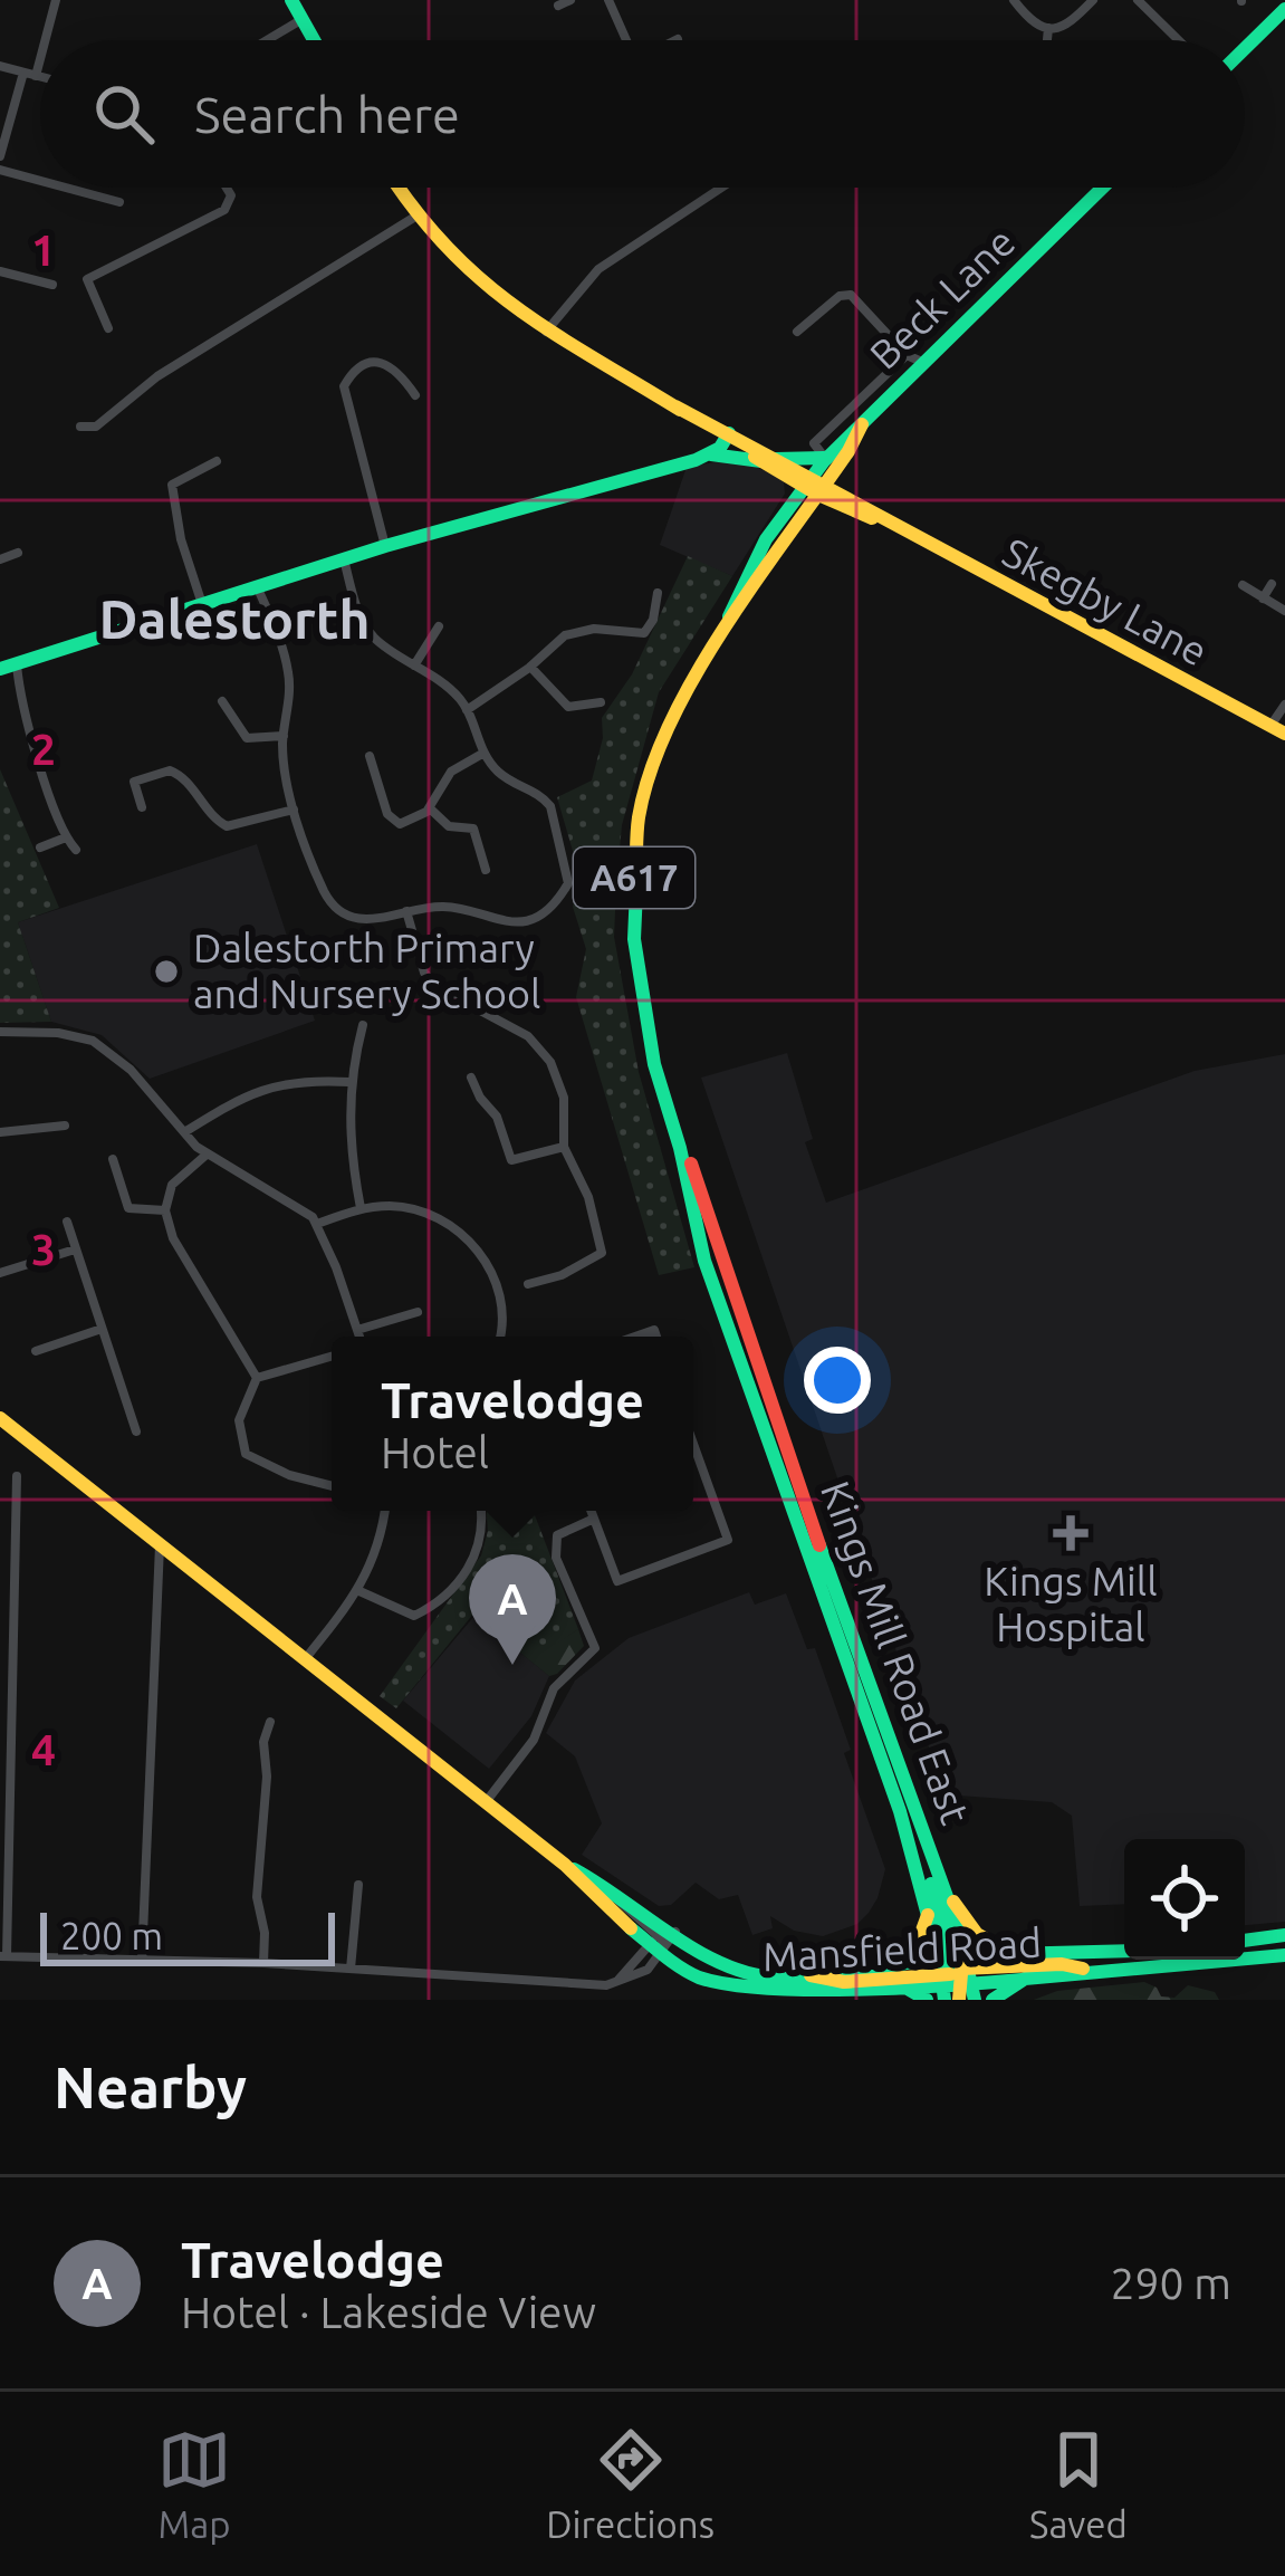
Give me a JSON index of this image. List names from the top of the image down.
{
  "streets": {
    "main road": [
      "Beck Lane",
      "Skegby Lane",
      "A617",
      "Kings Mill Road East",
      "Mansfield Road"
    ]
  },
  "crossings": [
    ["Beck Lane", "Skegby Lane"],
    ["Beck Lane", "Kings Mill Road East"],
    ["Skegby Lane", "Kings Mill Road East"],
    ["Kings Mill Road East", "Mansfield Road"]
  ],
  "districts": ["Dalestorth"],
  "places": {
    "other": ["Dalestorth Primary and Nursery School"],
    "health": ["Kings Mill Hospital"]
  },
  "scale_bar": "200 m",
  "page": {
    "search": "Search here",
    "popup": ["Travelodge", "Hotel"],
    "pins": "A",
    "scale": "200 m",
    "heading": "Nearby",
    "list": [
      {
        "mark": "A",
        "name": "Travelodge",
        "note": "Hotel · Lakeside View",
        "value": "290 m"
      }
    ],
    "nav": ["Map", "Directions", "Saved"]
  },
  "grid": {
    "rows": [
      "1",
      "2",
      "3",
      "4"
    ]
  }
}
